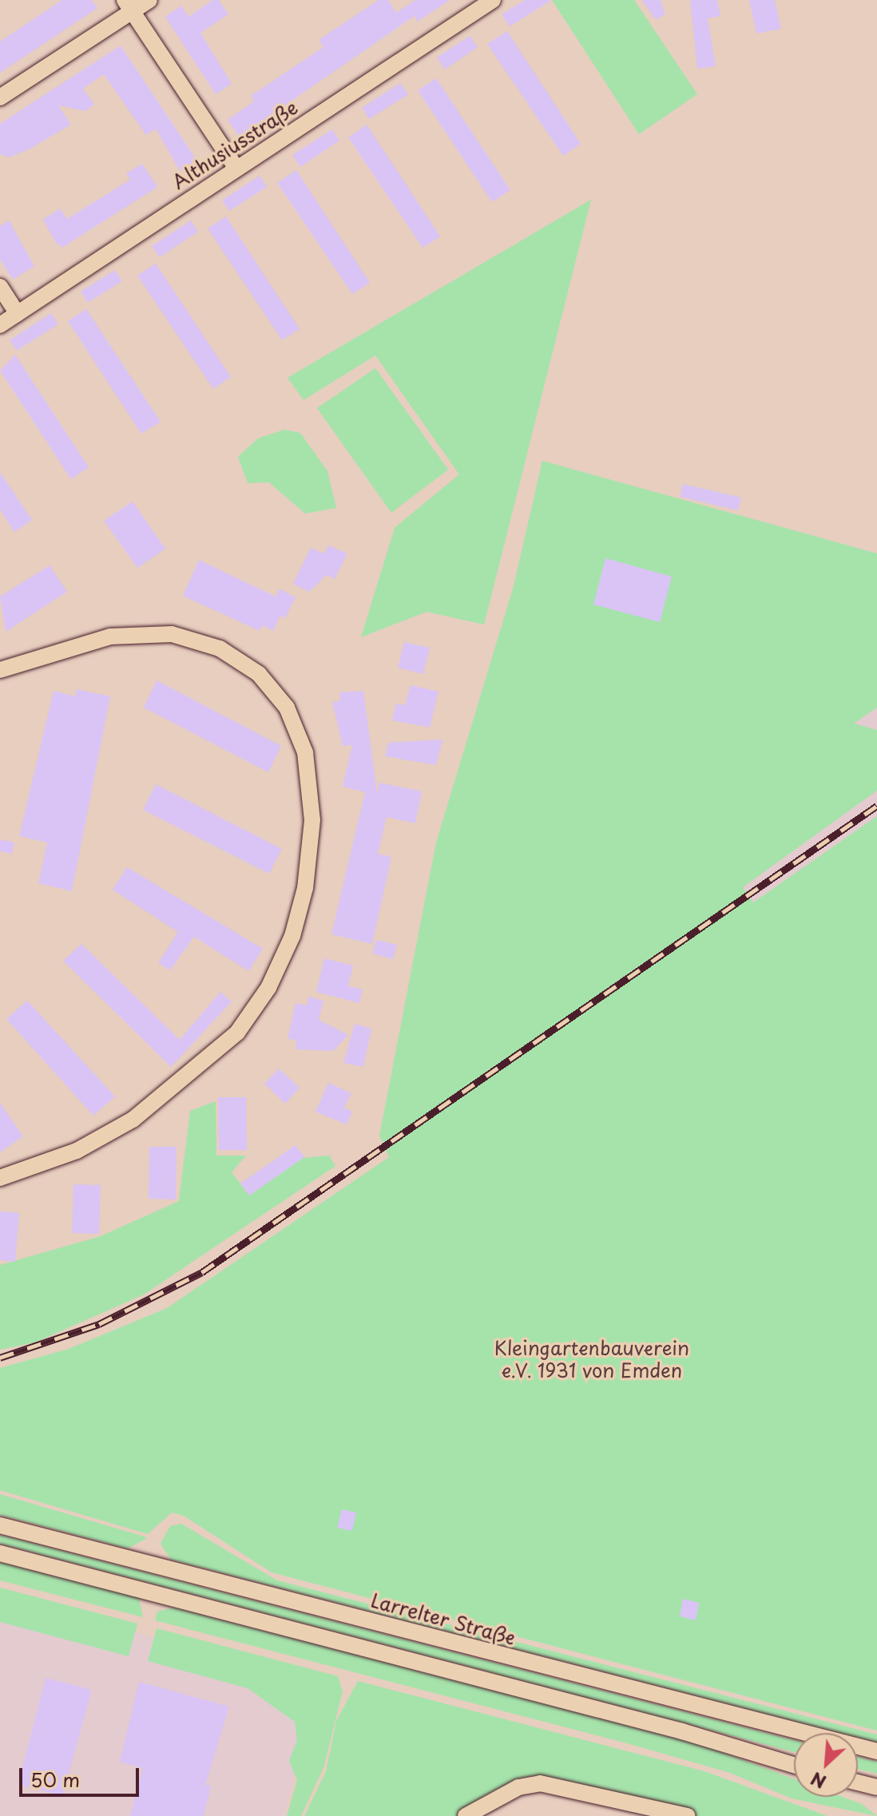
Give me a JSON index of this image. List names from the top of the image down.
{
  "streets": {
    "street": ["Althusiusstraße", "Larrelter Straße"]
  },
  "parks": ["Kleingartenbauverein e.V. 1931 von Emden"],
  "scale_bar": "50 m",
  "north": "bottom left"
}
